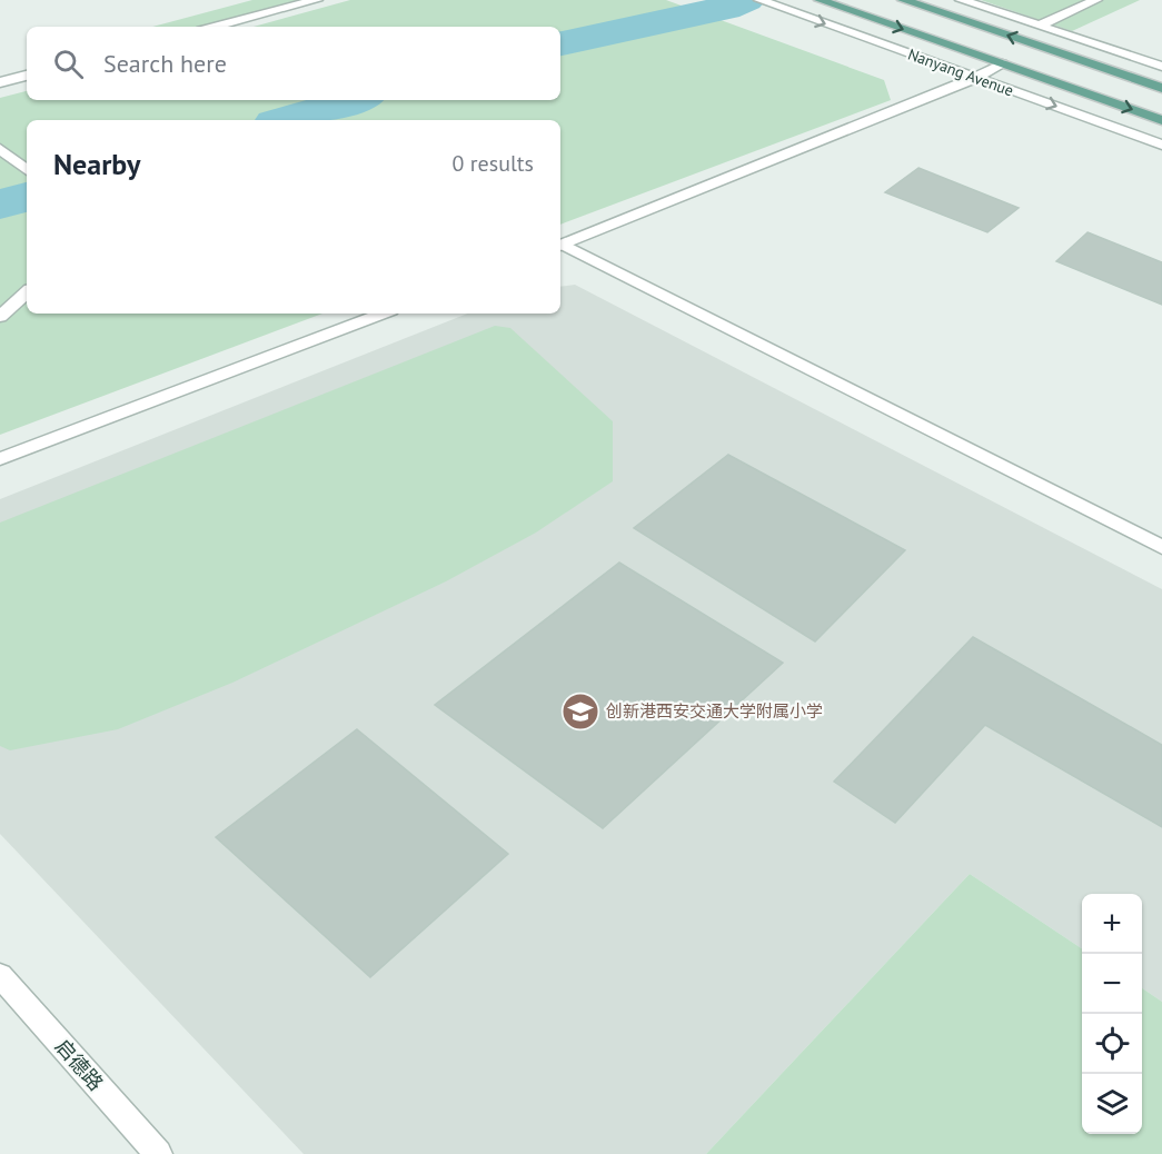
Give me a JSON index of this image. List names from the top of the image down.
{
  "streets": {
    "street": ["Nanyang Avenue", "启德路"]
  },
  "places": {
    "school or university": ["创新港西安交通大学附属小学"]
  },
  "page": {
    "search": "Search here",
    "heading": ["Nearby", "0 results"],
    "map_buttons": ["+", "−"]
  }
}
